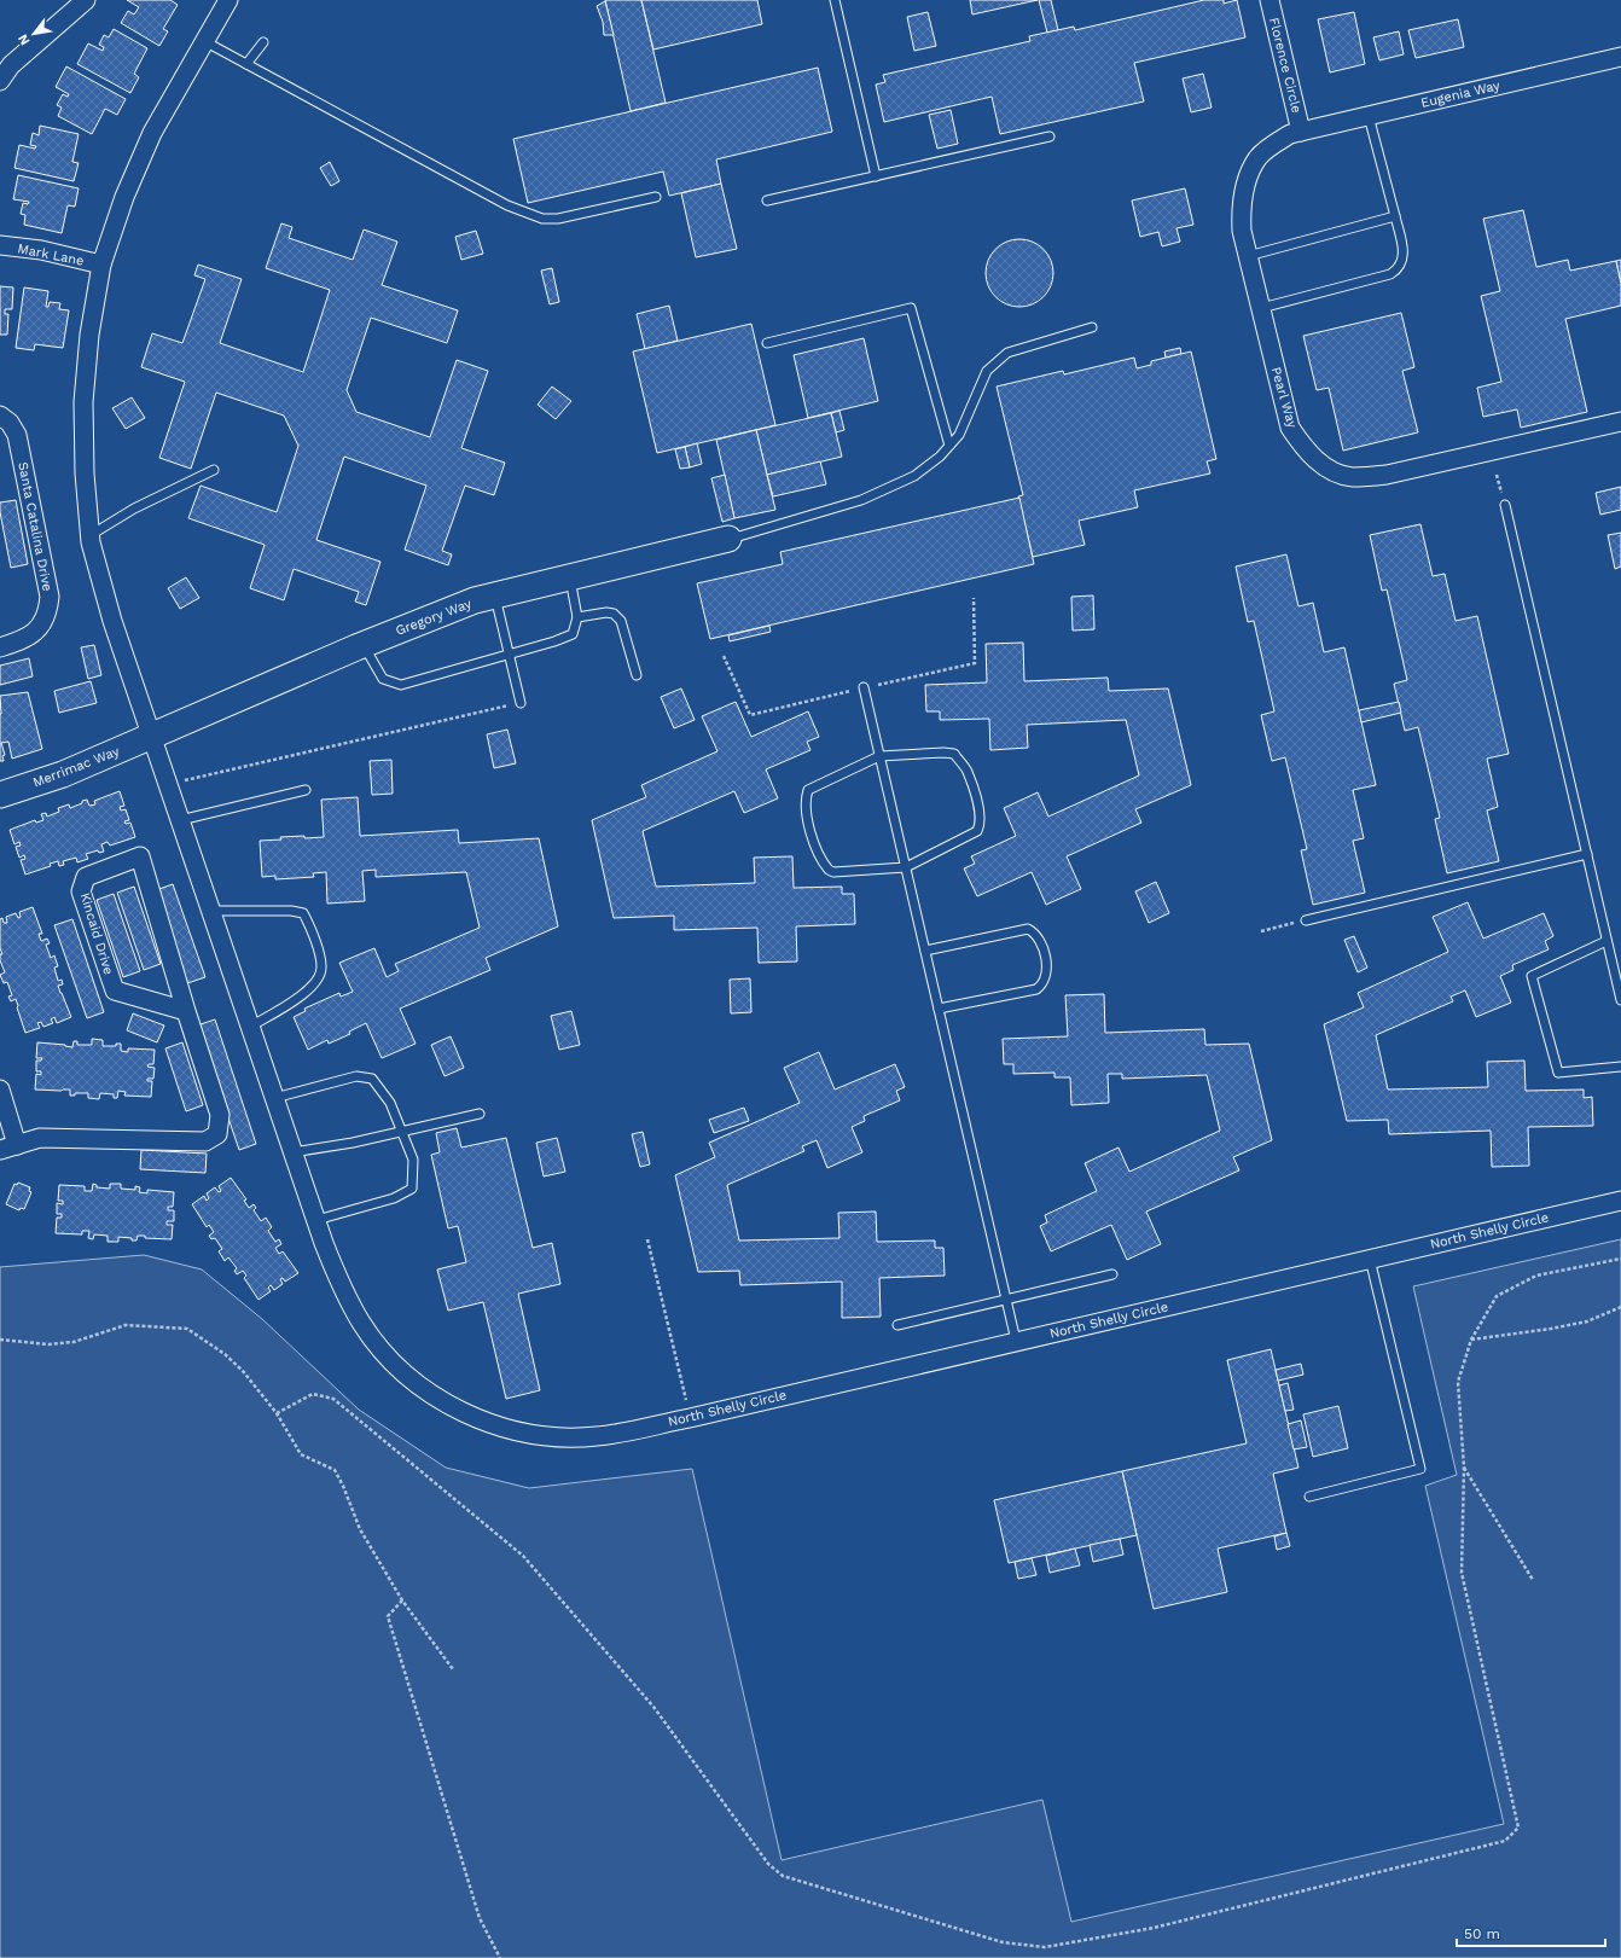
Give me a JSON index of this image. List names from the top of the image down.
{
  "streets": {
    "street": [
      "Florence Circle",
      "Eugenia Way",
      "Mark Lane",
      "Pearl Way",
      "Santa Catalina Drive",
      "Gregory Way",
      "Merrimac Way",
      "Kincaid Drive",
      "North Shelly Circle"
    ]
  },
  "crossings": [
    ["Florence Circle", "Eugenia Way"],
    ["Florence Circle", "Pearl Way"],
    ["Eugenia Way", "Pearl Way"],
    ["Mark Lane", "North Shelly Circle"],
    ["Gregory Way", "Merrimac Way"],
    ["Gregory Way", "North Shelly Circle"],
    ["Merrimac Way", "North Shelly Circle"]
  ],
  "scale_bar": "50 m",
  "north": "bottom left"
}
